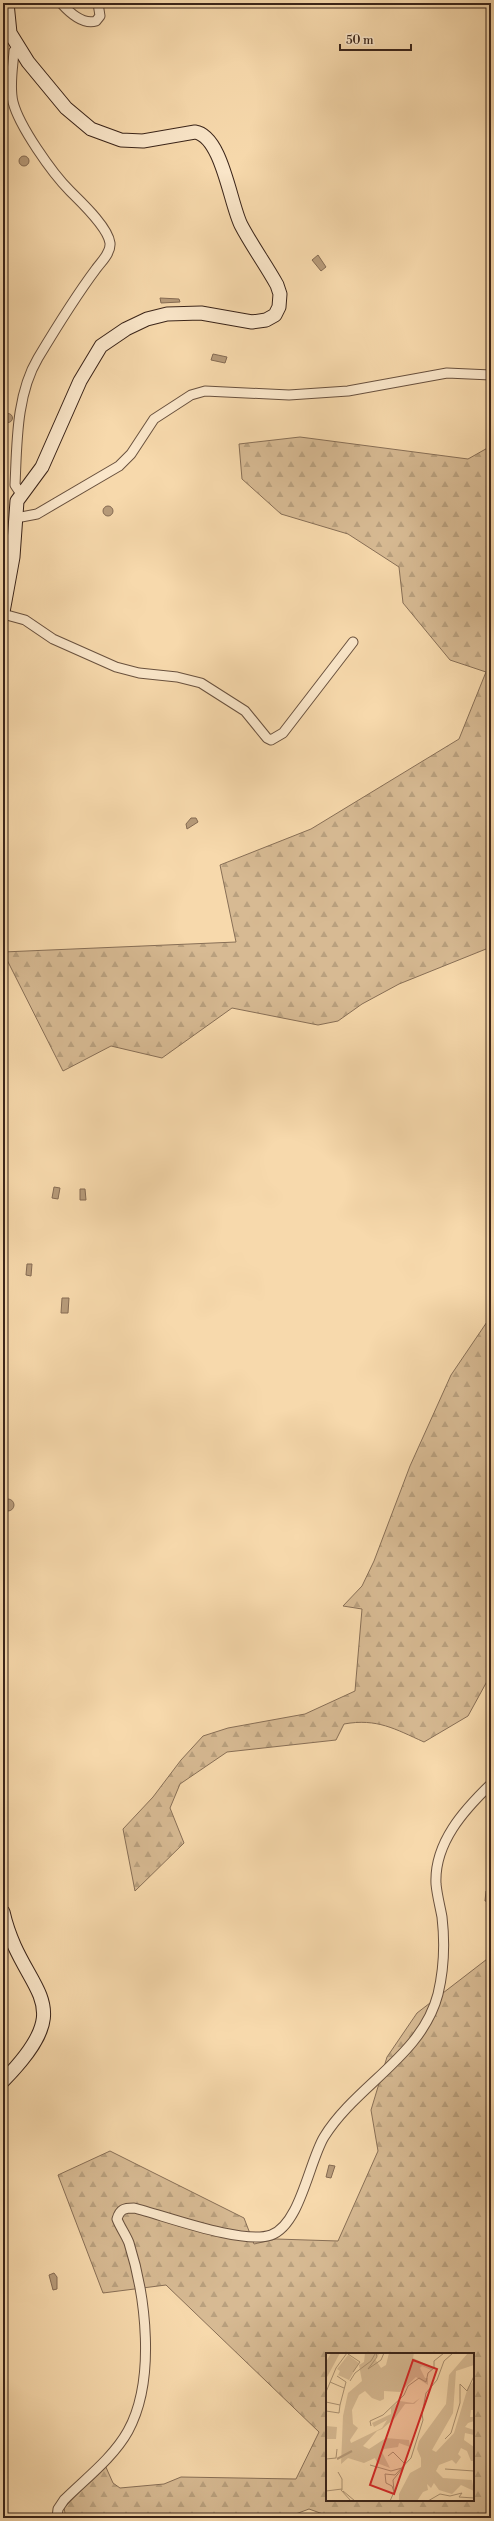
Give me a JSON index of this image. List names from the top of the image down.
{
  "scale_bar": "50 m"
}
